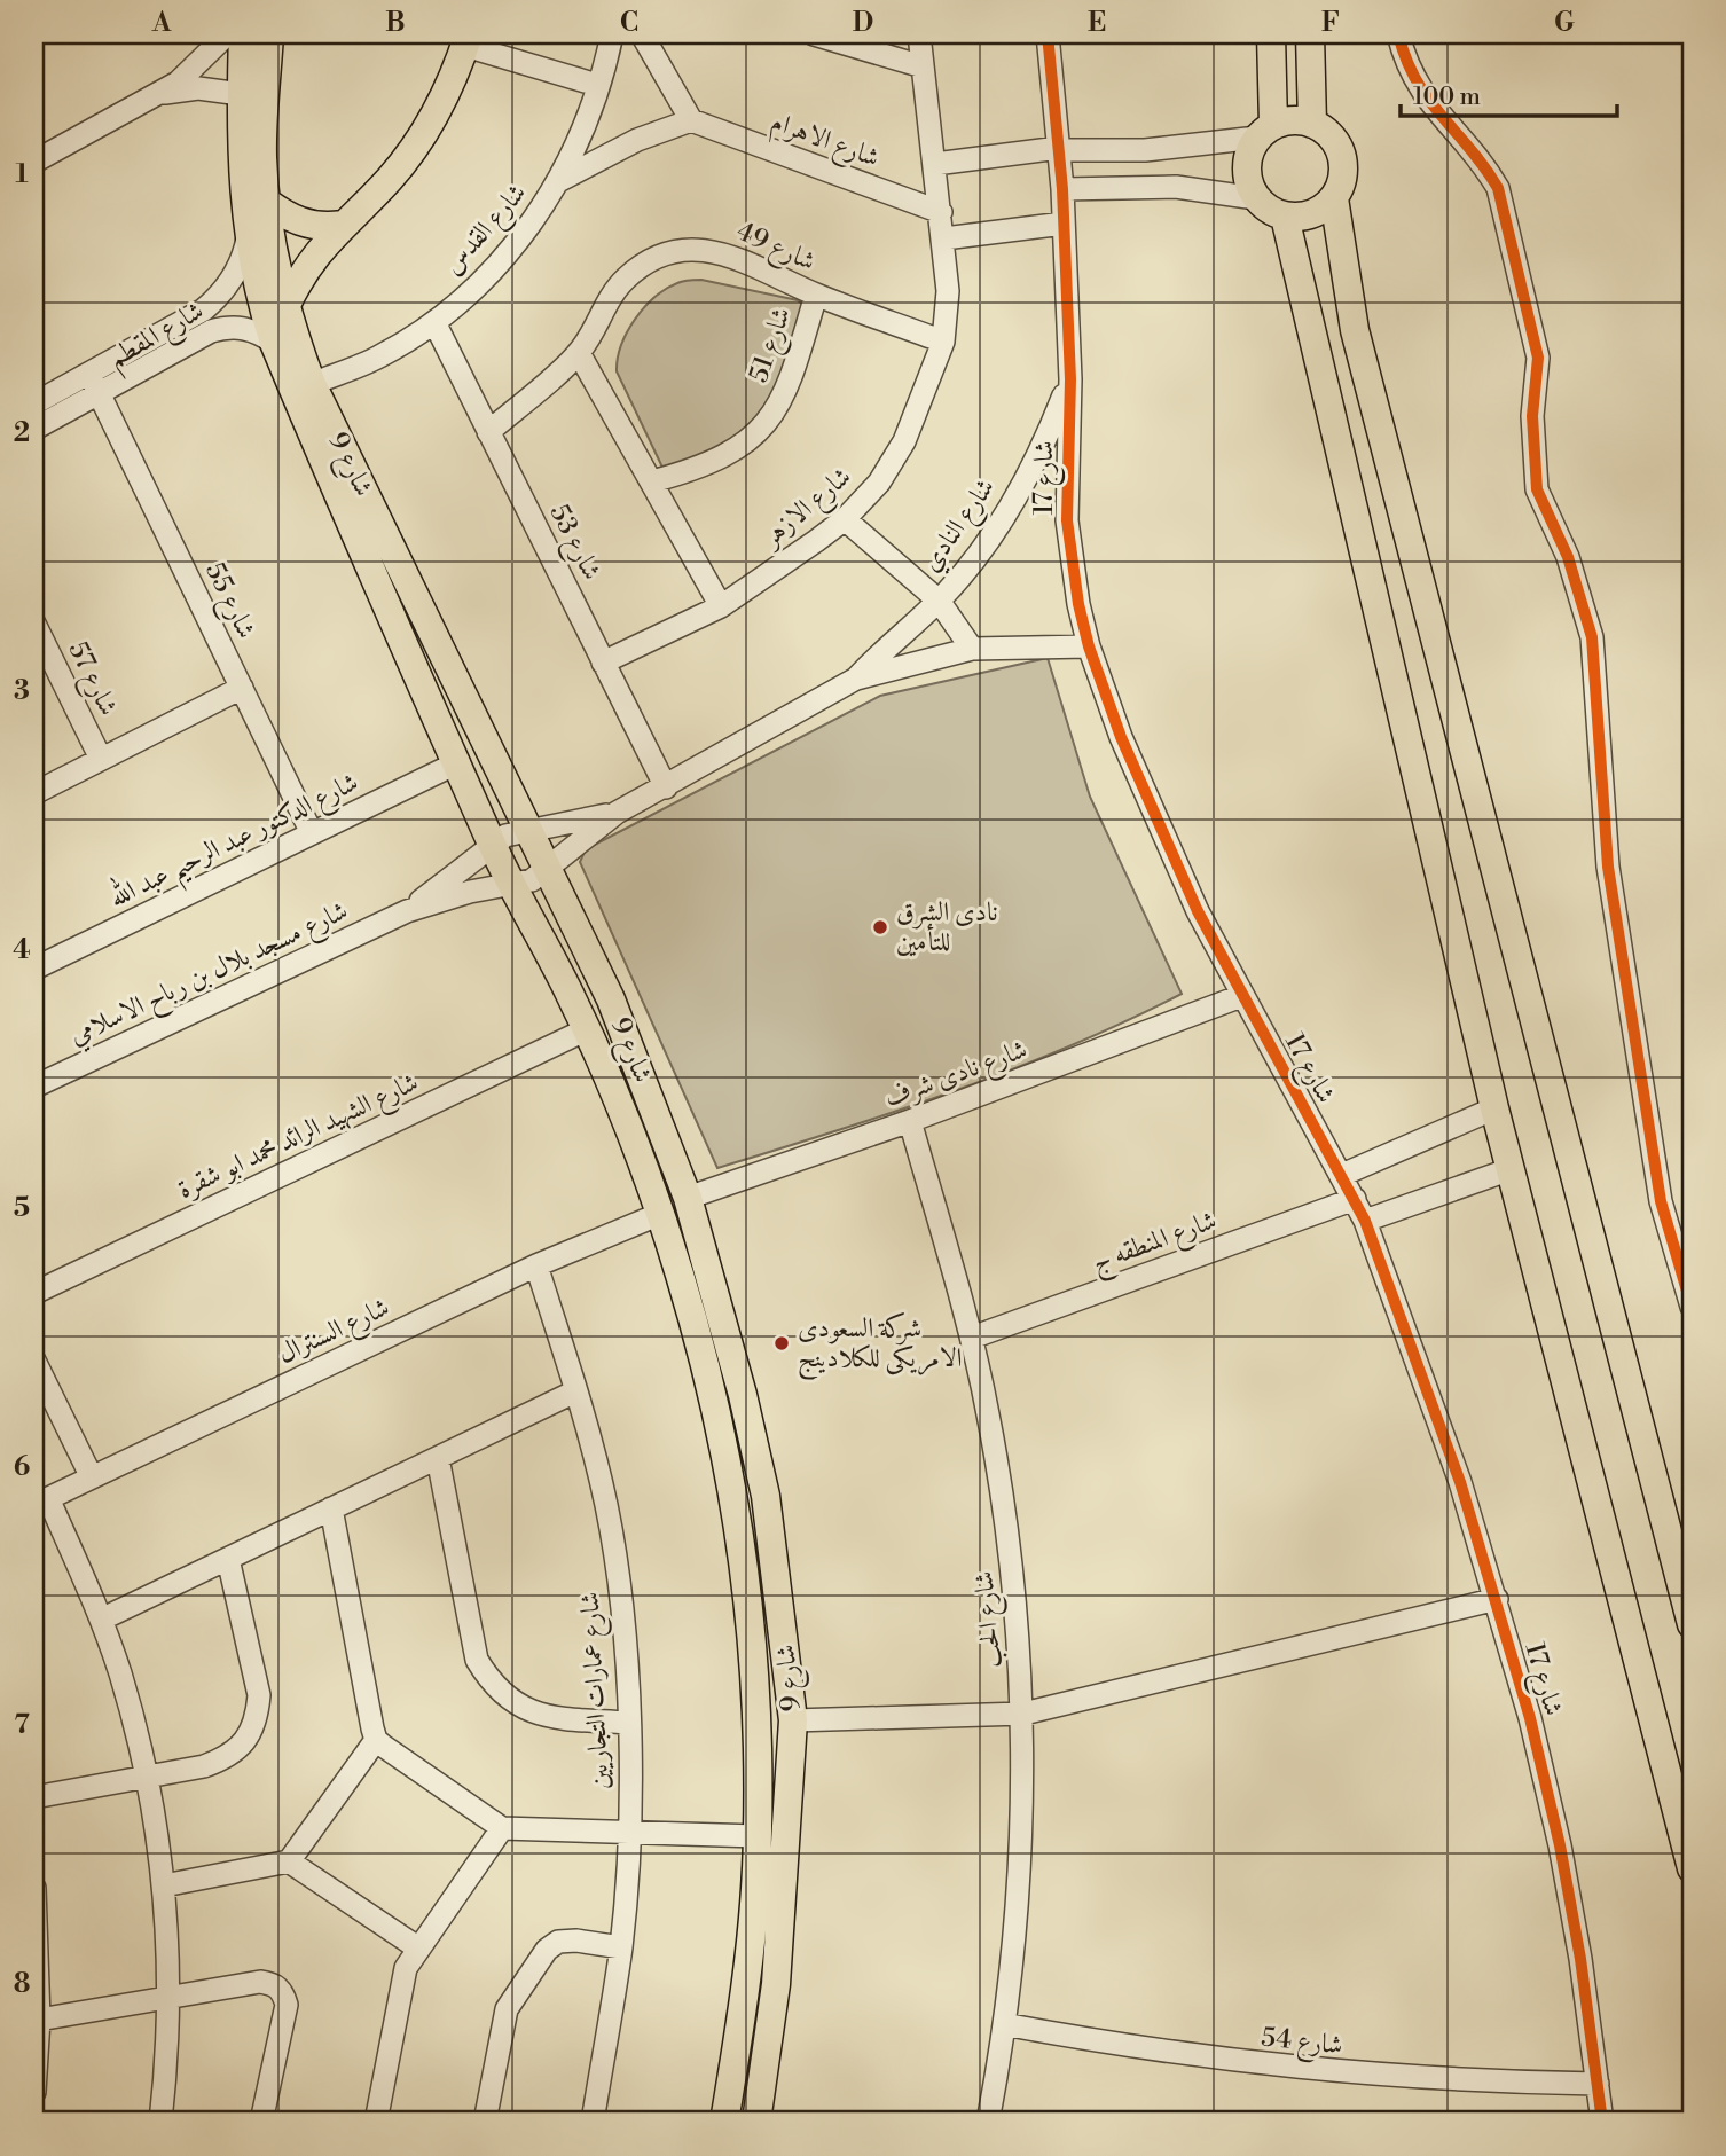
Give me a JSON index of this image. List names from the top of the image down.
{
  "streets": {
    "main road": ["شارع 9"],
    "street": [
      "شارع الاهرام",
      "شارع القدس",
      "شارع 49",
      "شارع المقطم",
      "شارع 51",
      "شارع 17",
      "شارع الازهر",
      "شارع النادي",
      "شارع 53",
      "شارع 55",
      "شارع 57",
      "شارع الدكتور عبد الرحيم عبد الله",
      "شارع مسجد بلال بن رباح الاسلامي",
      "شارع نادى شرف",
      "شارع الشهيد الرائد محمد ابو شقرة",
      "شارع المنطقه ج",
      "شارع السنترال",
      "شارع الحب",
      "شارع عمارات التجاريين",
      "شارع 54"
    ]
  },
  "crossings": [
    ["شارع الاهرام", "شارع الازهر"],
    ["شارع القدس", "شارع 9"],
    ["شارع القدس", "شارع 53"],
    ["شارع 49", "شارع 51"],
    ["شارع 49", "شارع الازهر"],
    ["شارع 49", "شارع 53"],
    ["شارع المقطم", "شارع 9"],
    ["شارع المقطم", "شارع 55"],
    ["شارع 9", "شارع النادي"],
    ["شارع 9", "شارع الدكتور عبد الرحيم عبد الله"],
    ["شارع 9", "شارع مسجد بلال بن رباح الاسلامي"],
    ["شارع 9", "شارع نادى شرف"],
    ["شارع 9", "شارع الشهيد الرائد محمد ابو شقرة"],
    ["شارع 9", "شارع السنترال"],
    ["شارع 17", "شارع النادي"],
    ["شارع 17", "شارع نادى شرف"],
    ["شارع 17", "شارع المنطقه ج"],
    ["شارع 17", "شارع 54"],
    ["شارع الازهر", "شارع 53"],
    ["شارع النادي", "شارع 53"],
    ["شارع النادي", "شارع مسجد بلال بن رباح الاسلامي"],
    ["شارع 55", "شارع الدكتور عبد الرحيم عبد الله"],
    ["شارع نادى شرف", "شارع الحب"],
    ["شارع المنطقه ج", "شارع الحب"],
    ["شارع السنترال", "شارع عمارات التجاريين"],
    ["شارع الحب", "شارع 54"]
  ],
  "places": ["نادى الشرق للتأمين", "شركة السعودى الامريكى للكلادينج"],
  "scale_bar": "100 m",
  "grid": {
    "columns": [
      "A",
      "B",
      "C",
      "D",
      "E",
      "F",
      "G"
    ],
    "rows": [
      "1",
      "2",
      "3",
      "4",
      "5",
      "6",
      "7",
      "8"
    ]
  }
}
